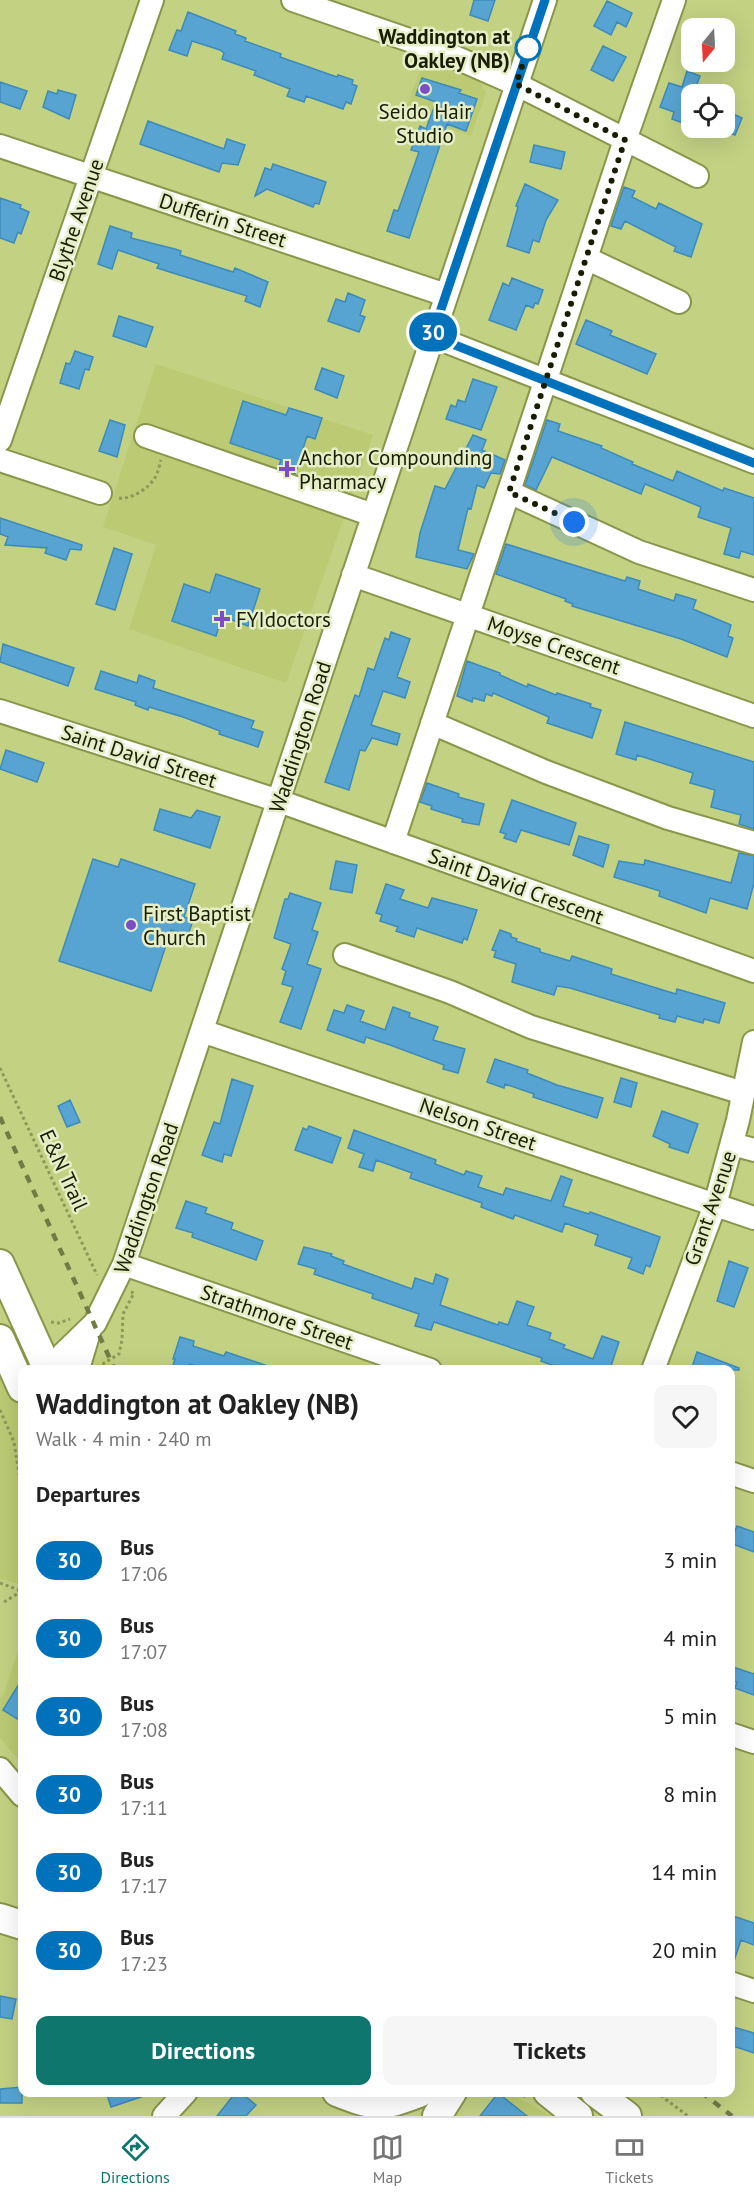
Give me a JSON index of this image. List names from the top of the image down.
{
  "streets": {
    "street": [
      "Blythe Avenue",
      "Dufferin Street",
      "Moyse Crescent",
      "Waddington Road",
      "Saint David Street",
      "Saint David Crescent",
      "Nelson Street",
      "Grant Avenue",
      "Strathmore Street"
    ],
    "path": ["E&N Trail"]
  },
  "crossings": [
    ["Blythe Avenue", "Dufferin Street"],
    ["Dufferin Street", "Waddington Road"],
    ["Moyse Crescent", "Waddington Road"],
    ["Waddington Road", "Saint David Street"],
    ["Waddington Road", "Saint David Crescent"],
    ["Waddington Road", "Nelson Street"],
    ["Waddington Road", "Strathmore Street"],
    ["Saint David Street", "Saint David Crescent"],
    ["Nelson Street", "Grant Avenue"]
  ],
  "places": {
    "other": ["Waddington at Oakley (NB)", "Seido Hair Studio", "First Baptist Church"],
    "health": ["Anchor Compounding Pharmacy", "FYIdoctors"]
  },
  "lines": ["bus line 30"],
  "north": "bottom",
  "page": {
    "on_map": "30",
    "heading": [
      ["Waddington at Oakley (NB)", "Walk · 4 min · 240 m"],
      "Departures"
    ],
    "list": [
      {
        "mark": "30",
        "name": "Bus",
        "note": "17:06",
        "value": "3 min"
      },
      {
        "mark": "30",
        "name": "Bus",
        "note": "17:07",
        "value": "4 min"
      },
      {
        "mark": "30",
        "name": "Bus",
        "note": "17:08",
        "value": "5 min"
      },
      {
        "mark": "30",
        "name": "Bus",
        "note": "17:11",
        "value": "8 min"
      },
      {
        "mark": "30",
        "name": "Bus",
        "note": "17:17",
        "value": "14 min"
      },
      {
        "mark": "30",
        "name": "Bus",
        "note": "17:23",
        "value": "20 min"
      }
    ],
    "buttons": ["Directions", "Tickets"],
    "tabs": ["Directions", "Map", "Tickets"]
  }
}
